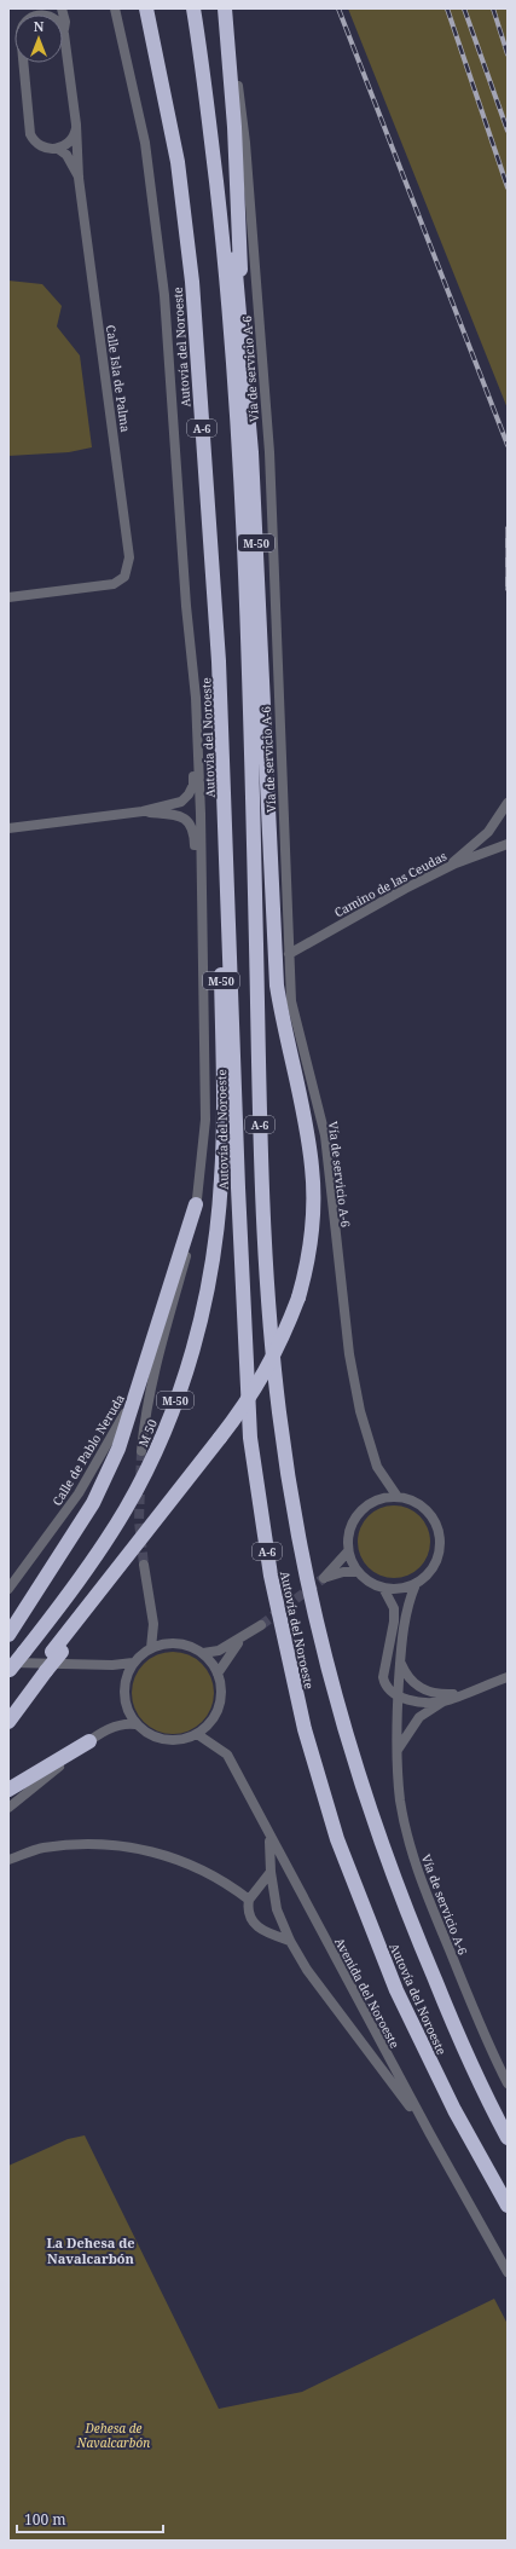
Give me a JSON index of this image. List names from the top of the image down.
{
  "streets": {
    "highway": [
      "Autovía del Noroeste",
      "A-6",
      "M-50",
      "M 50"
    ],
    "street": [
      "Vía de servicio A-6",
      "Calle Isla de Palma",
      "Camino de las Ceudas",
      "Calle de Pablo Neruda",
      "Avenida del Noroeste"
    ]
  },
  "crossings": [
    ["Autovía del Noroeste", "M-50"],
    ["Autovía del Noroeste", "M 50"],
    ["Vía de servicio A-6", "Camino de las Ceudas"]
  ],
  "districts": ["La Dehesa de Navalcarbón"],
  "parks": ["Dehesa de Navalcarbón"],
  "scale_bar": "100 m",
  "north": "top"
}
